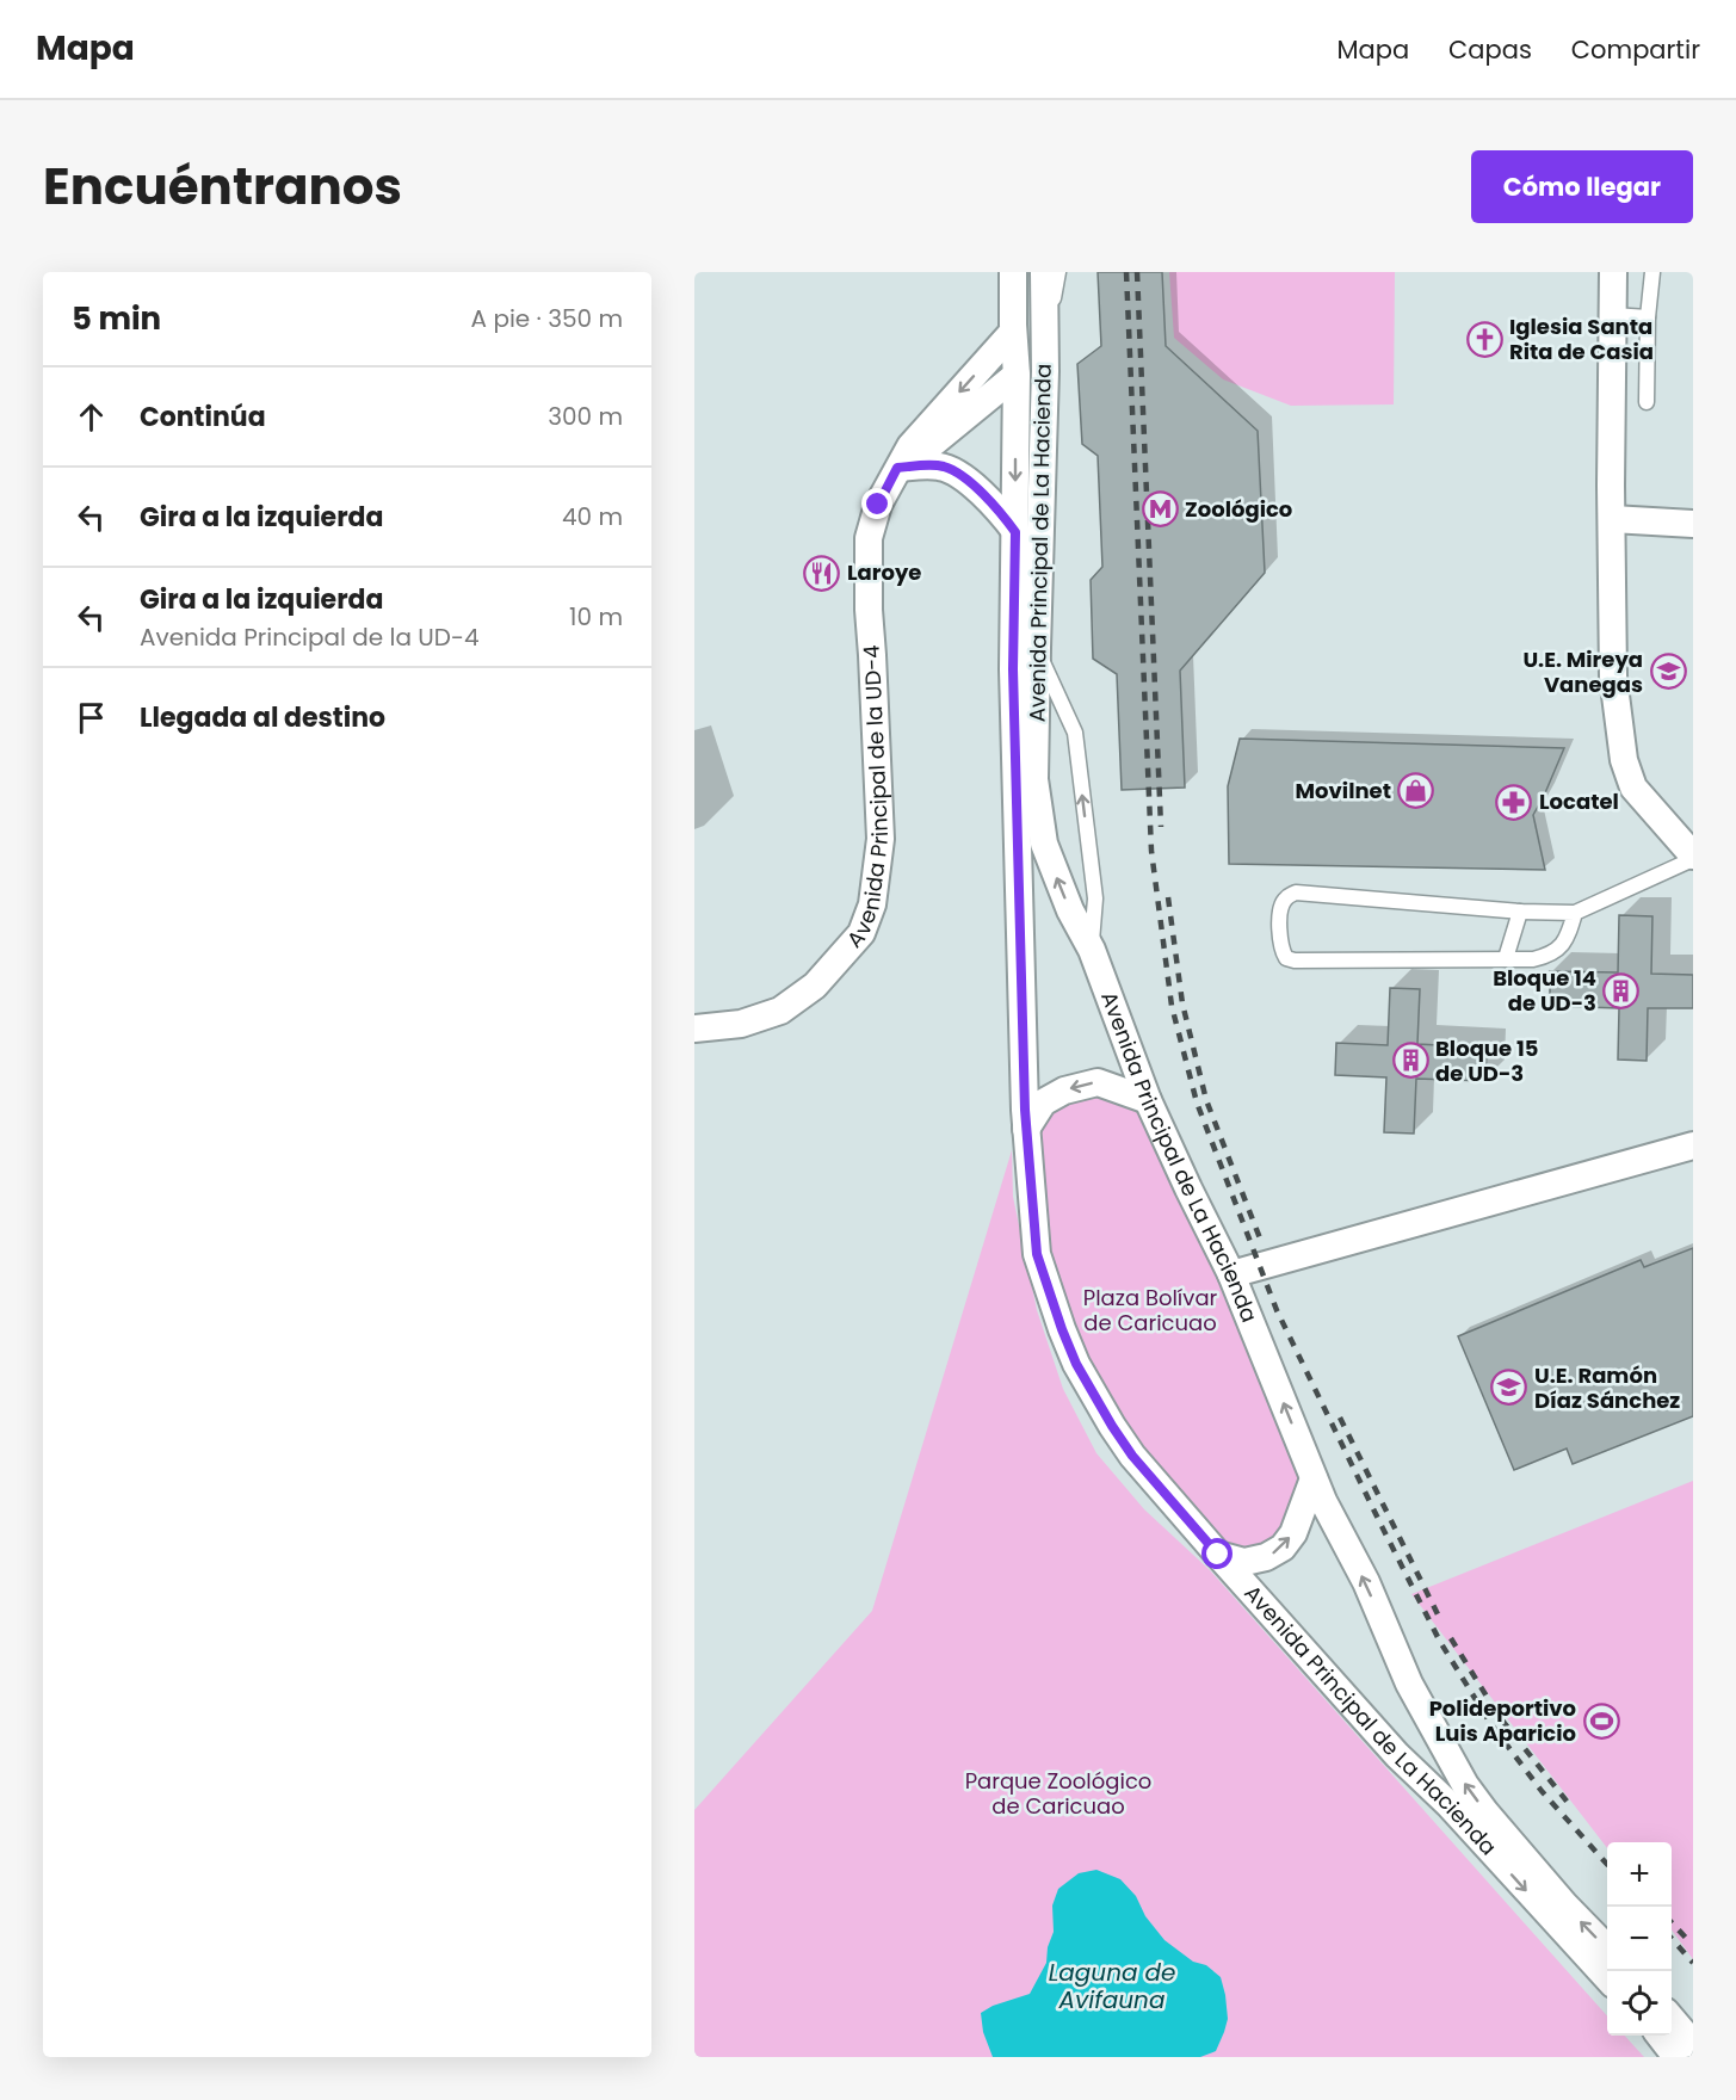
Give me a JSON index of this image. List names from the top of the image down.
{
  "streets": {
    "street": ["Avenida Principal de La Hacienda", "Avenida Principal de la UD-4"]
  },
  "crossings": [
    ["Avenida Principal de La Hacienda", "Avenida Principal de la UD-4"]
  ],
  "water": ["Laguna de Avifauna"],
  "parks": ["Plaza Bolívar de Caricuao", "Parque Zoológico de Caricuao"],
  "places": {
    "church": ["Iglesia Santa Rita de Casia"],
    "metro station": ["Zoológico"],
    "restaurant": ["Laroye"],
    "school or university": ["U.E. Mireya Vanegas", "U.E. Ramón Díaz Sánchez"],
    "shop": ["Movilnet"],
    "pharmacy": ["Locatel"],
    "building": ["Bloque 14 de UD-3", "Bloque 15 de UD-3"],
    "sports": ["Polideportivo Luis Aparicio"]
  },
  "page": {
    "header": "Mapa",
    "nav": ["Mapa", "Capas", "Compartir"],
    "title": "Encuéntranos",
    "buttons": "Cómo llegar",
    "heading": ["5 min", "A pie · 350 m"],
    "list": [
      ["Continúa", "300 m"],
      ["Gira a la izquierda", "40 m"],
      ["Gira a la izquierda", "Avenida Principal de la UD-4", "10 m"],
      "Llegada al destino"
    ],
    "map_buttons": ["+", "−"]
  }
}
